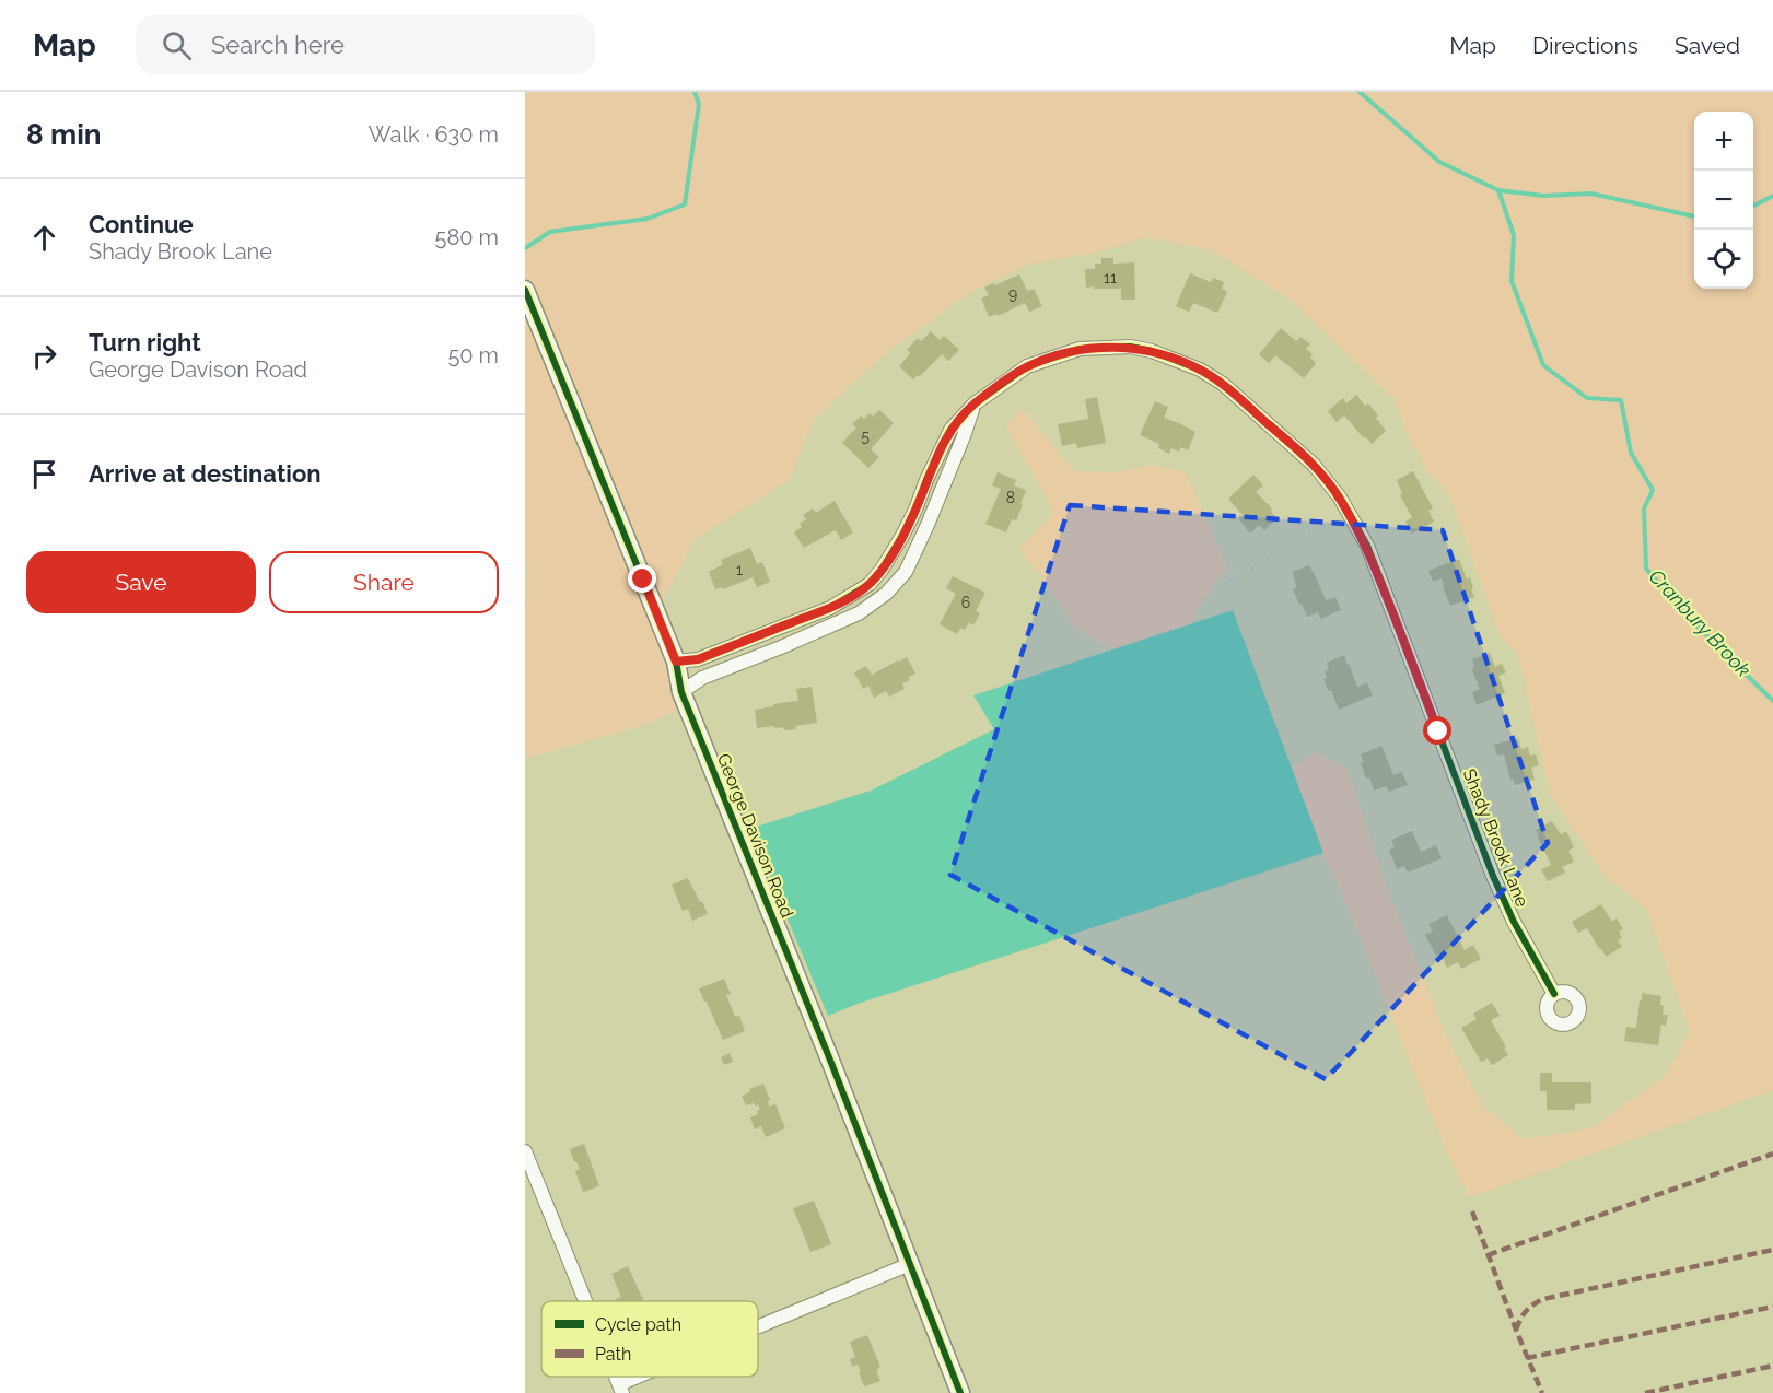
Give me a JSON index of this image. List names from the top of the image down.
{
  "streets": {
    "street": ["George Davison Road", "Shady Brook Lane"]
  },
  "crossings": [
    ["George Davison Road", "Shady Brook Lane"]
  ],
  "water": ["Cranbury Brook"],
  "house_numbers": [
    "11",
    "9",
    "5",
    "8",
    "1",
    "6"
  ],
  "legend": ["Cycle path", "Path"],
  "page": {
    "header": "Map",
    "search": "Search here",
    "nav": ["Map", "Directions", "Saved"],
    "heading": ["8 min", "Walk · 630 m"],
    "map_buttons": ["+", "−"],
    "list": [
      ["Continue", "Shady Brook Lane", "580 m"],
      ["Turn right", "George Davison Road", "50 m"],
      "Arrive at destination"
    ],
    "buttons": ["Save", "Share"]
  }
}
